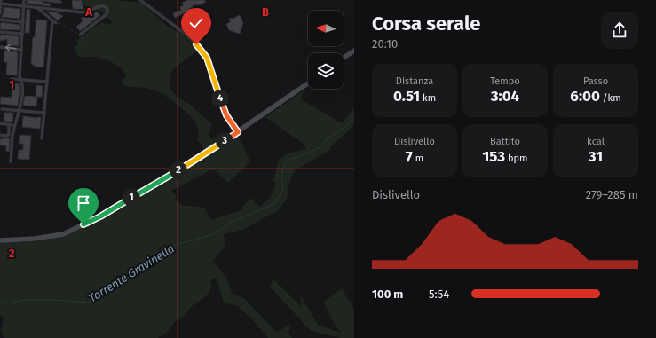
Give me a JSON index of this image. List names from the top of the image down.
{
  "water": ["Torrente Gravinella"],
  "north": "left",
  "page": {
    "heading": ["Corsa serale", "20:10"],
    "stats": [
      ["Distanza", "0.51 km"],
      ["Tempo", "3:04"],
      ["Passo", "6:00 /km"],
      ["Dislivello", "7 m"],
      ["Battito", "153 bpm"],
      ["kcal", "31"]
    ],
    "pins": [
      "4",
      "3",
      "2",
      "1"
    ],
    "chart": ["Dislivello", "279–285 m"],
    "list": [
      {
        "name": "100 m",
        "note": "5:54"
      }
    ]
  },
  "grid": {
    "columns": ["A", "B"],
    "rows": ["1", "2"]
  }
}
